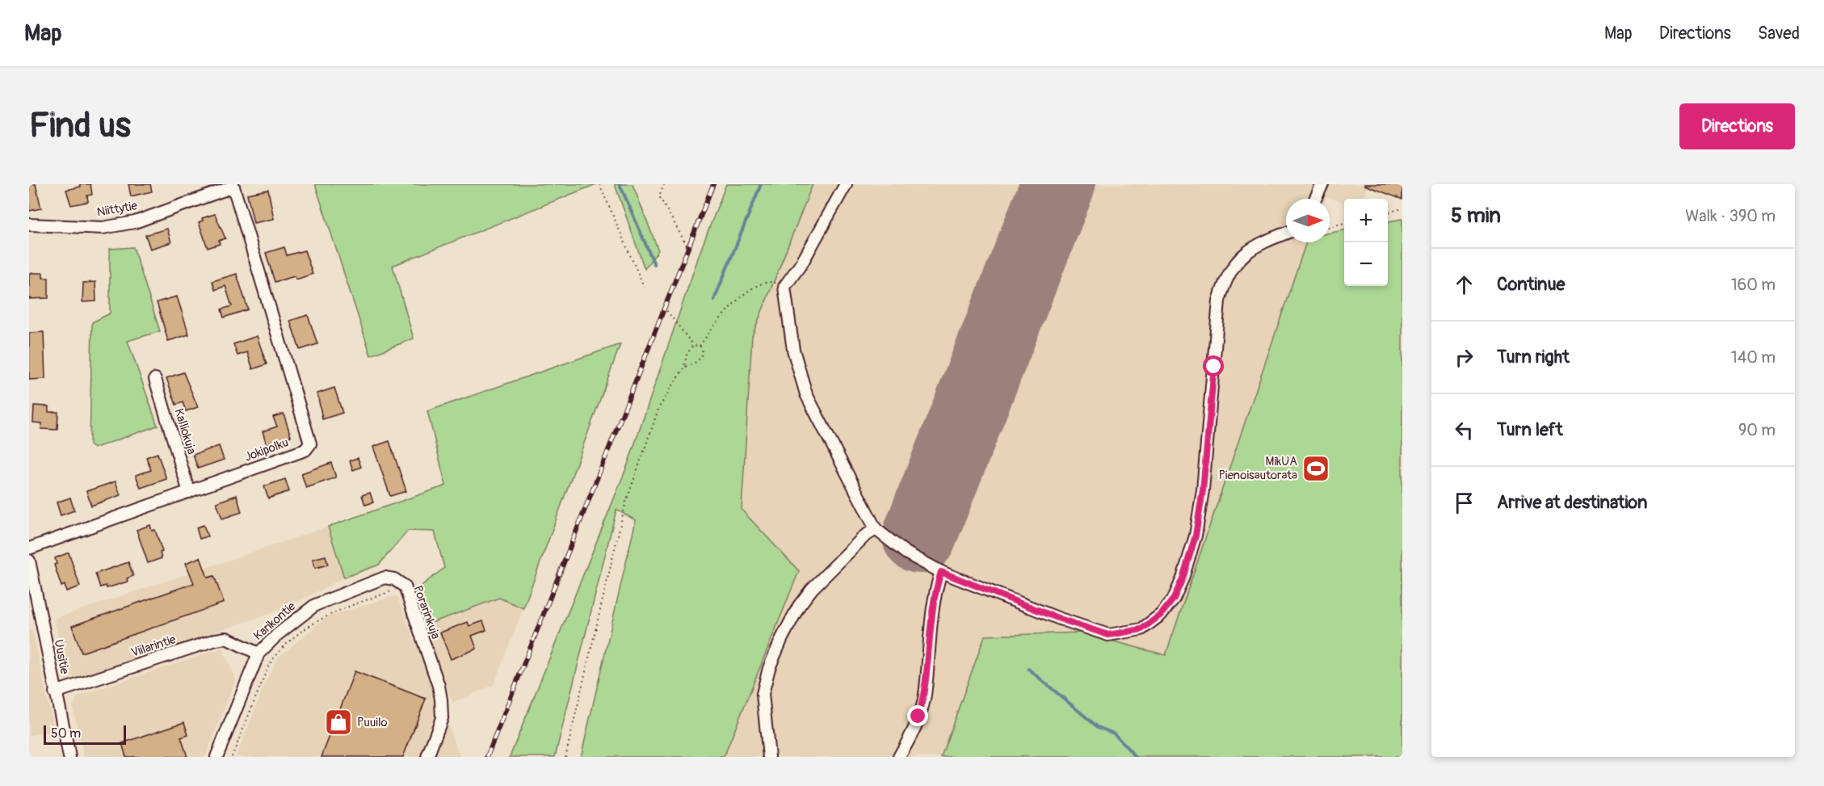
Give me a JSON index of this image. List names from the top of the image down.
{
  "streets": {
    "street": [
      "Niittytie",
      "Kalliokuja",
      "Jokipolku",
      "Porarinkuja",
      "Karikontie",
      "Viilarintie",
      "Uusitie"
    ]
  },
  "crossings": [
    ["Niittytie", "Jokipolku"],
    ["Kalliokuja", "Jokipolku"],
    ["Porarinkuja", "Karikontie"],
    ["Karikontie", "Viilarintie"],
    ["Viilarintie", "Uusitie"]
  ],
  "places": {
    "sports": ["MikUA Pienoisautorata"],
    "shop": ["Puuilo"]
  },
  "scale_bar": "50 m",
  "north": "right",
  "page": {
    "header": "Map",
    "nav": ["Map", "Directions", "Saved"],
    "buttons": "Directions",
    "title": "Find us",
    "heading": ["5 min", "Walk · 390 m"],
    "map_buttons": ["+", "−"],
    "list": [
      ["Continue", "160 m"],
      ["Turn right", "140 m"],
      ["Turn left", "90 m"],
      "Arrive at destination"
    ],
    "scale": "50 m"
  }
}
